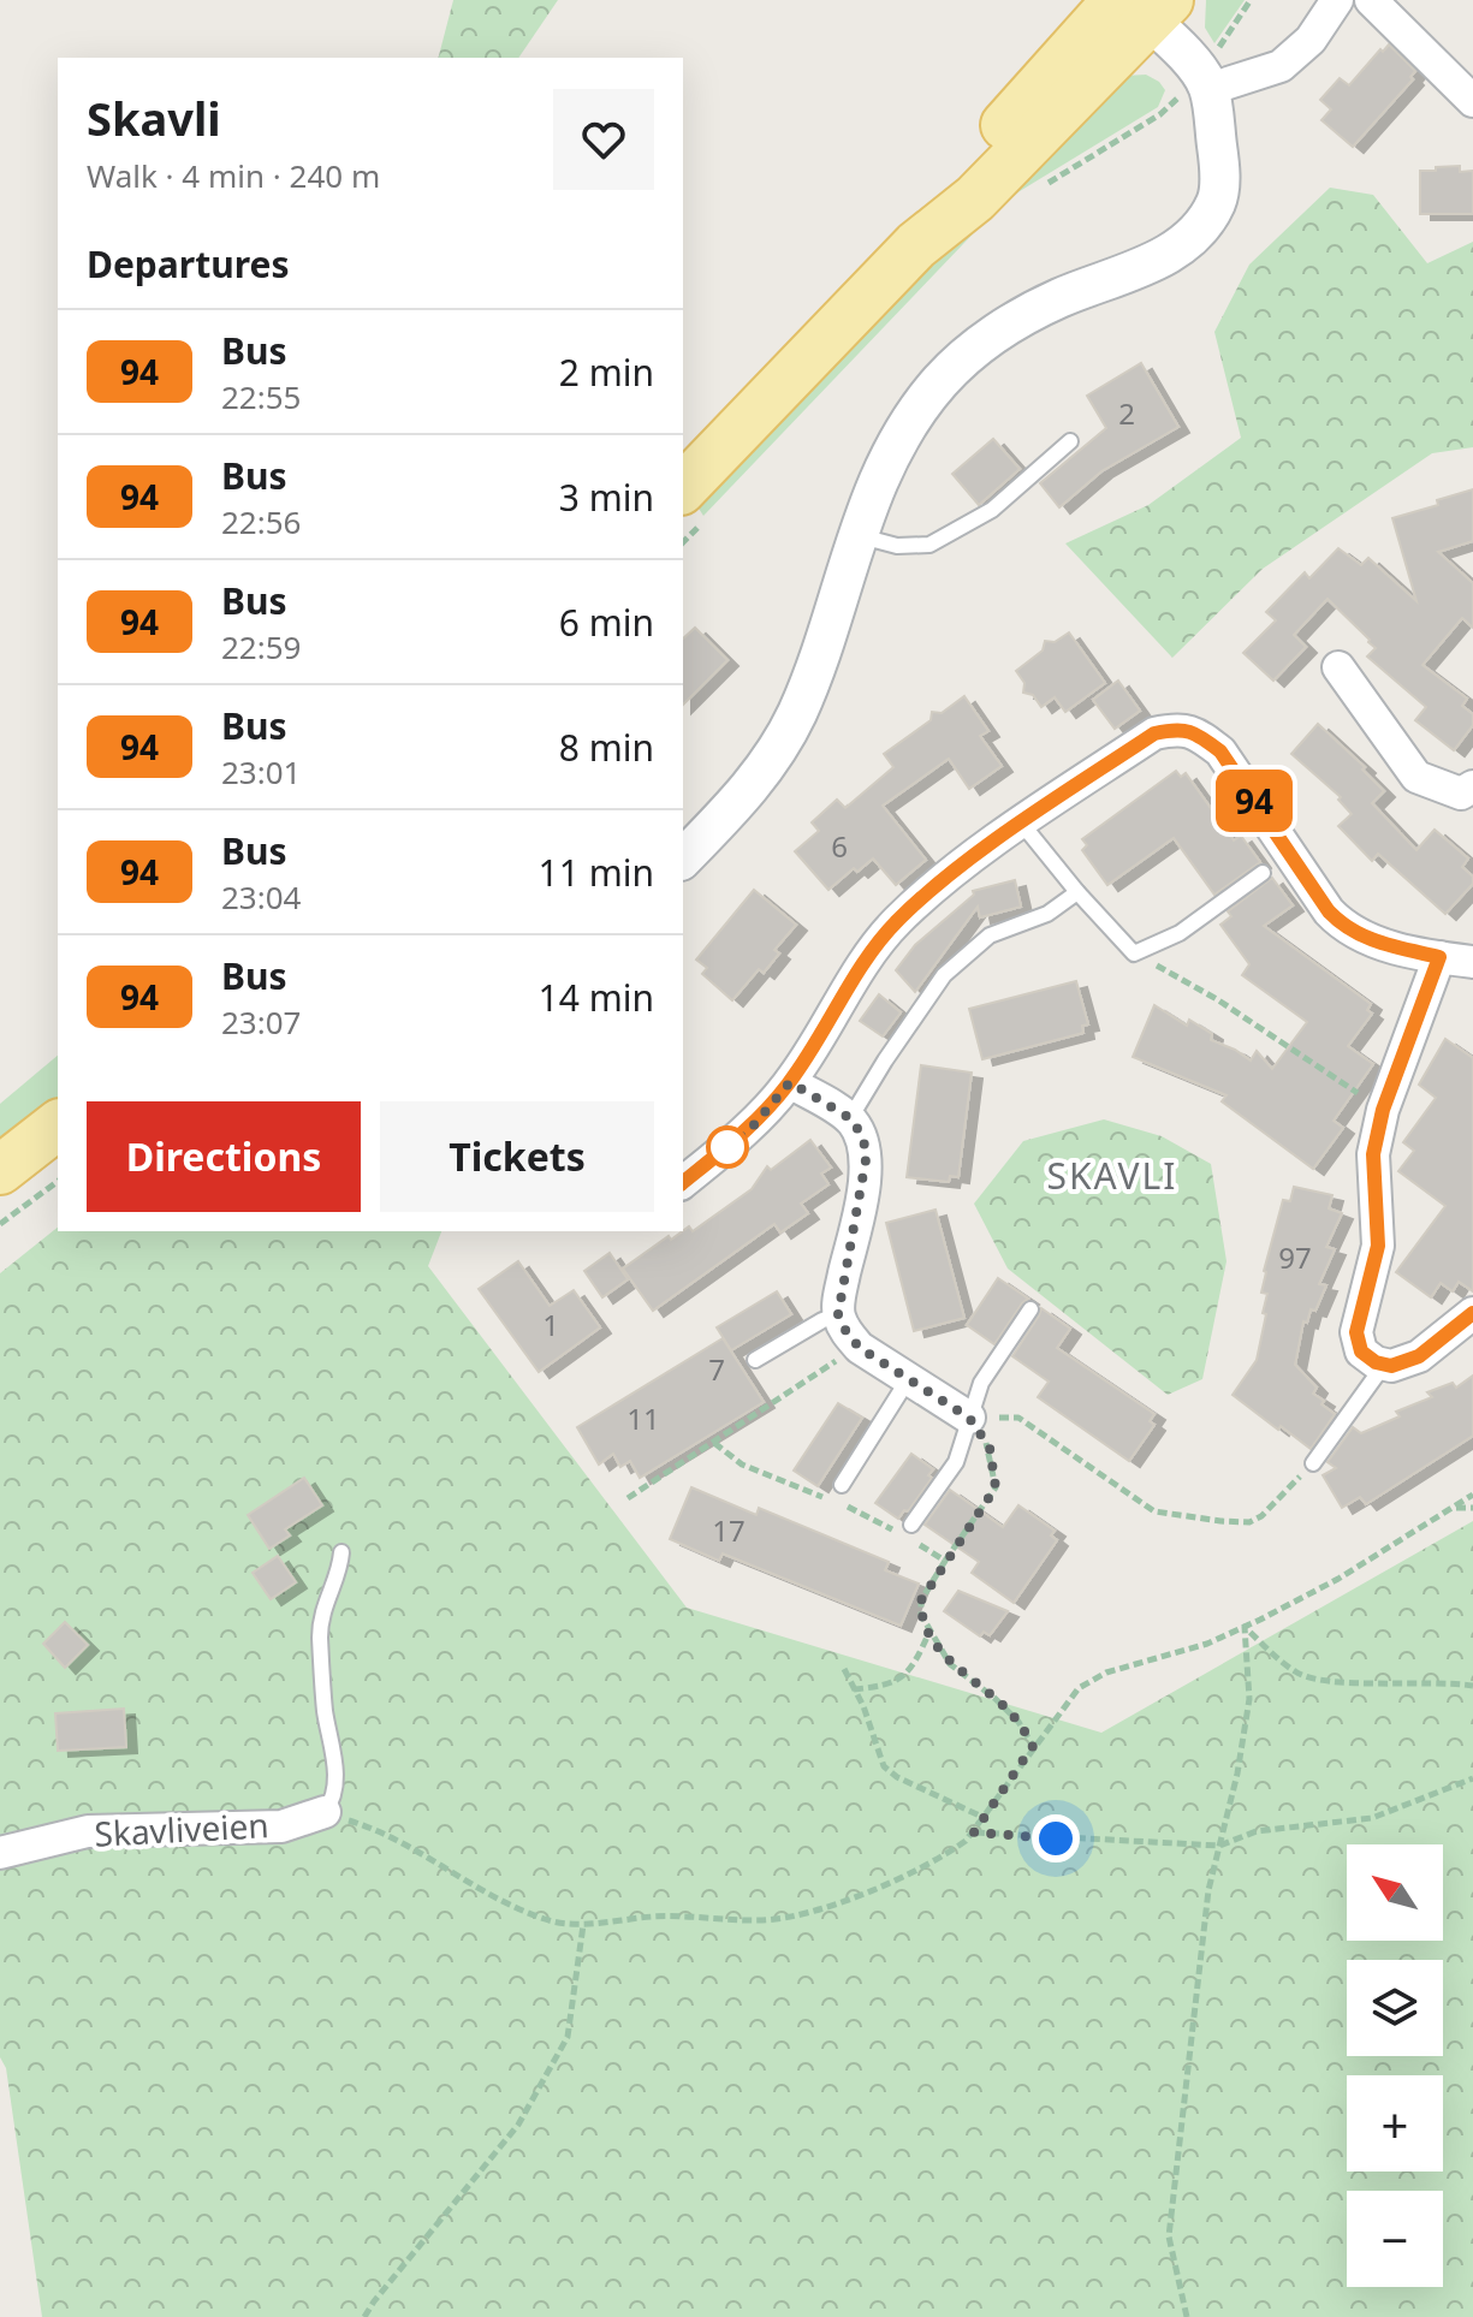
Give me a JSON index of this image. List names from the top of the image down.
{
  "streets": {
    "street": ["Skavliveien"]
  },
  "districts": ["SKAVLI"],
  "lines": ["bus line 94"],
  "house_numbers": [
    "2",
    "6",
    "97",
    "1",
    "7",
    "11",
    "17"
  ],
  "north": "top left",
  "page": {
    "on_map": "94",
    "heading": [
      ["Skavli", "Walk · 4 min · 240 m"],
      "Departures"
    ],
    "list": [
      {
        "mark": "94",
        "name": "Bus",
        "note": "22:55",
        "value": "2 min"
      },
      {
        "mark": "94",
        "name": "Bus",
        "note": "22:56",
        "value": "3 min"
      },
      {
        "mark": "94",
        "name": "Bus",
        "note": "22:59",
        "value": "6 min"
      },
      {
        "mark": "94",
        "name": "Bus",
        "note": "23:01",
        "value": "8 min"
      },
      {
        "mark": "94",
        "name": "Bus",
        "note": "23:04",
        "value": "11 min"
      },
      {
        "mark": "94",
        "name": "Bus",
        "note": "23:07",
        "value": "14 min"
      }
    ],
    "buttons": ["Directions", "Tickets"],
    "map_buttons": ["+", "−"]
  }
}
